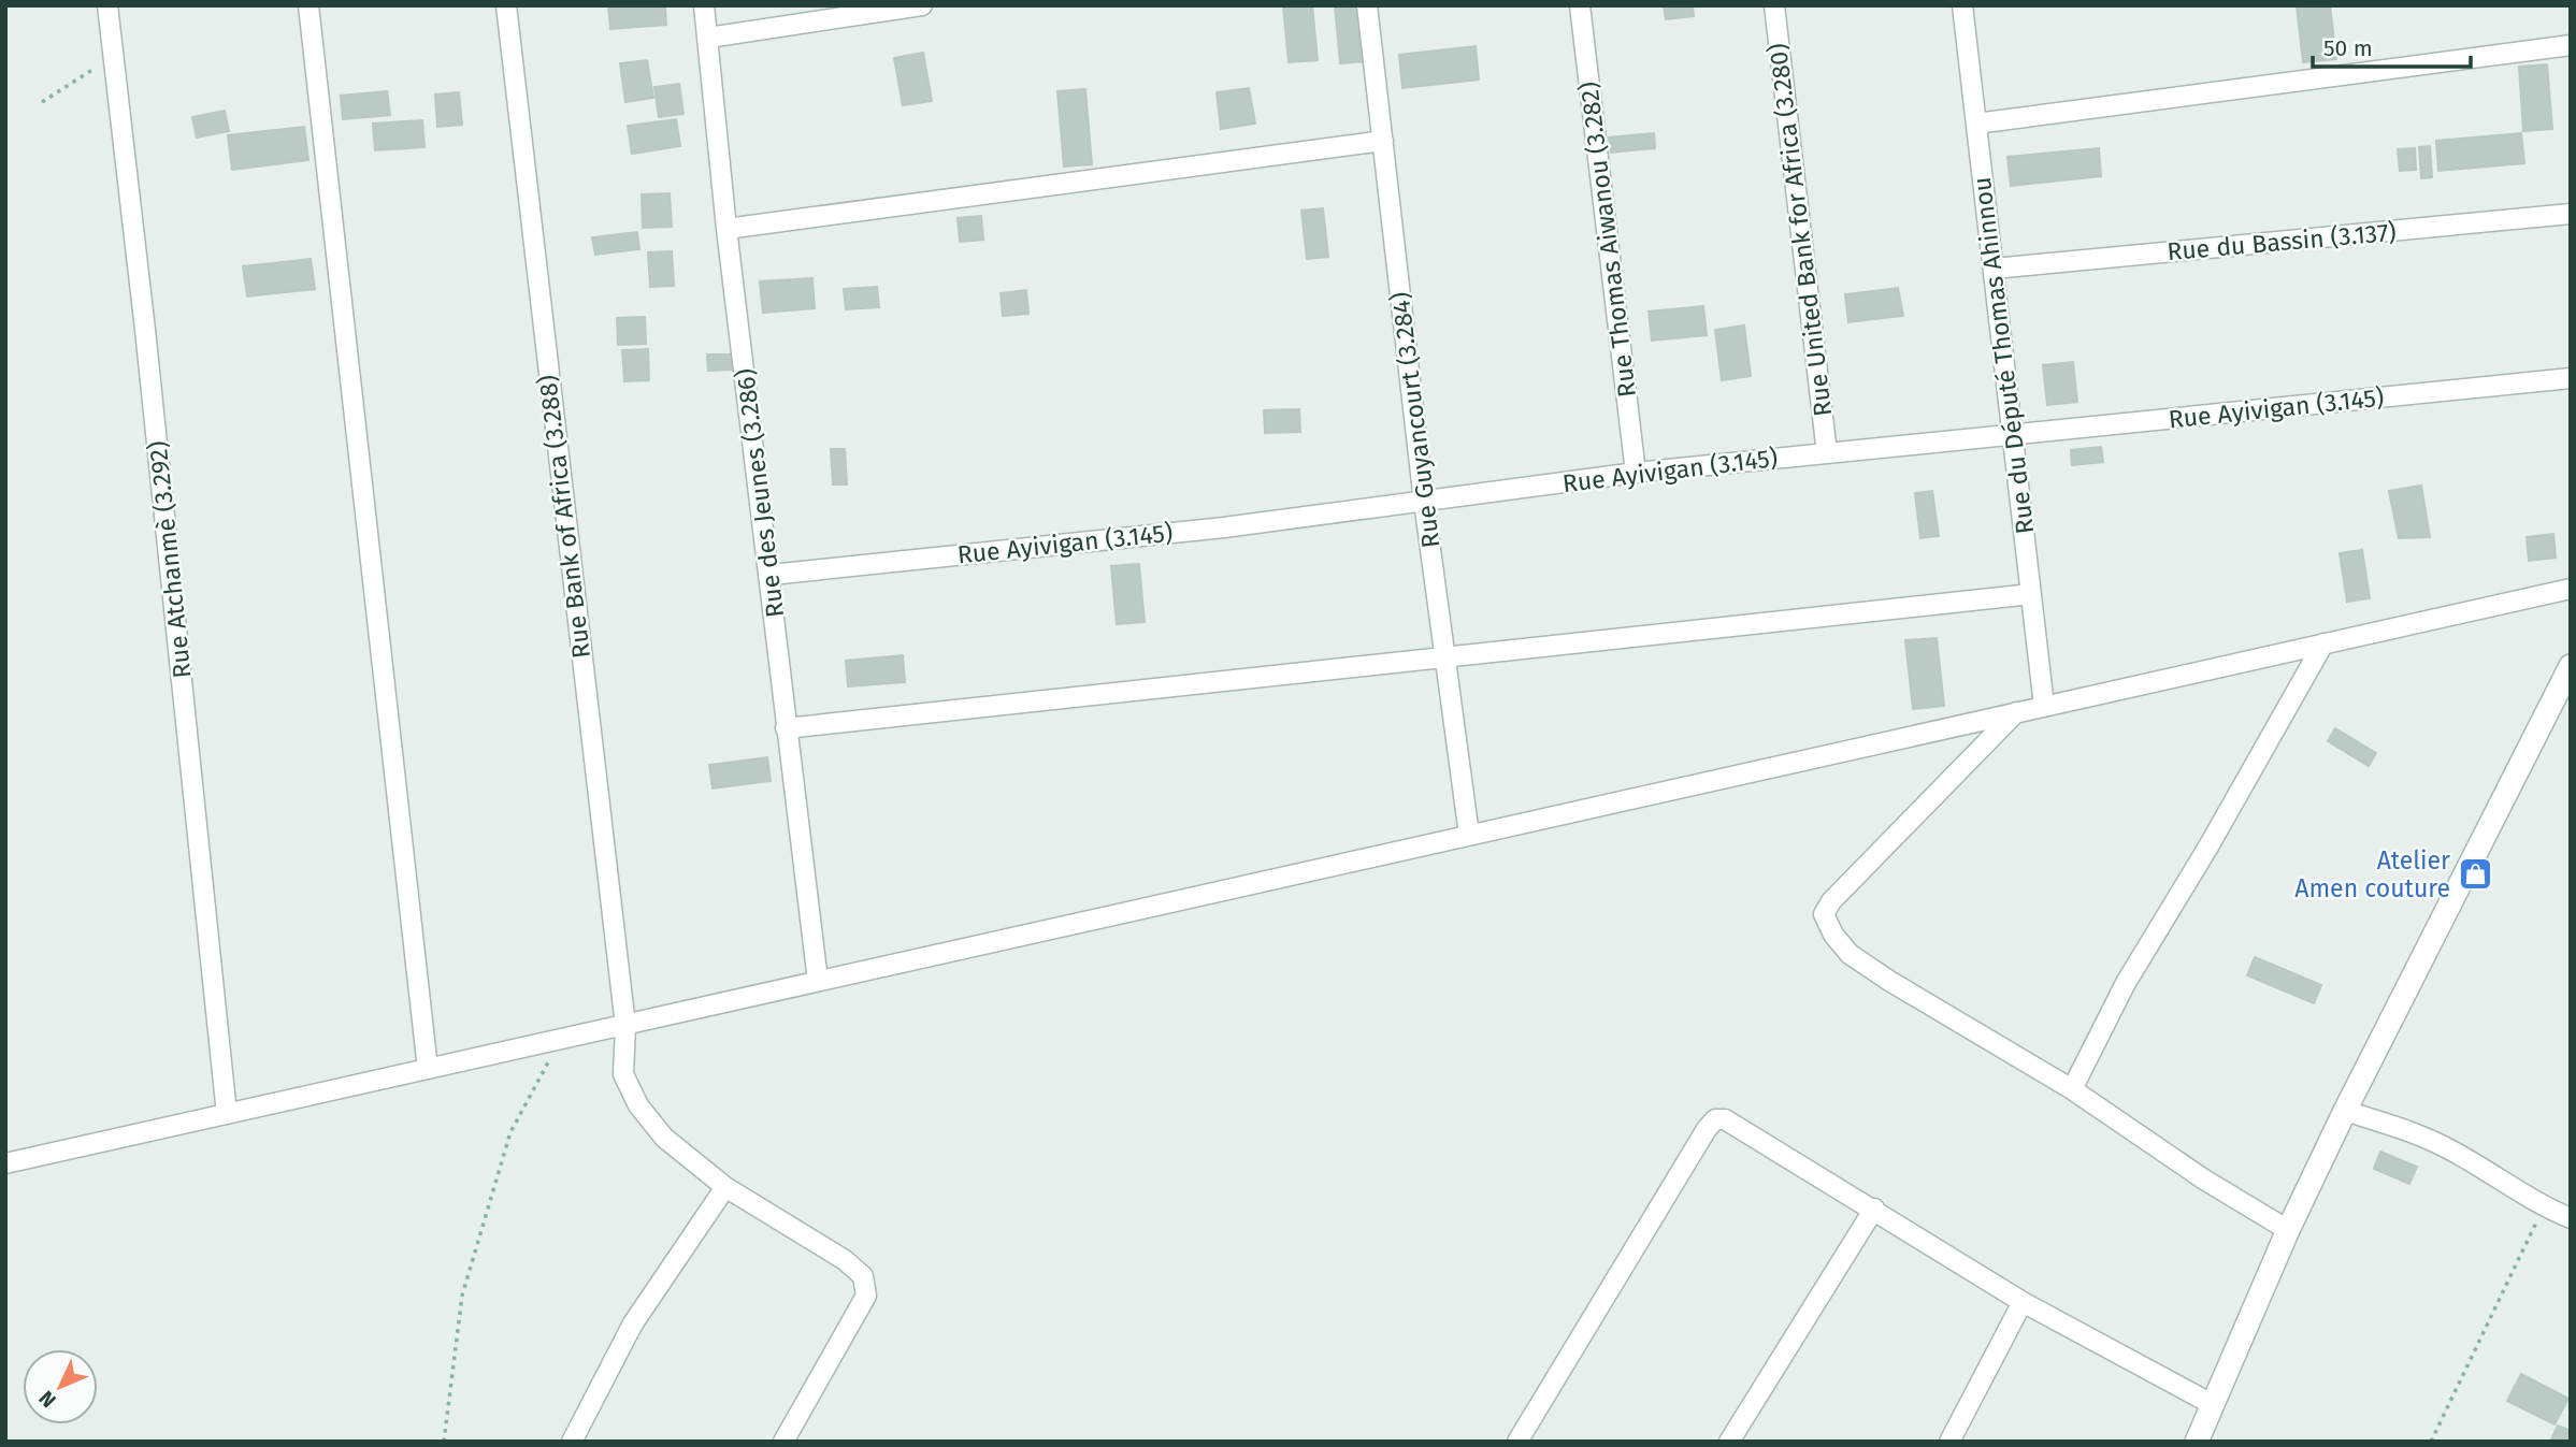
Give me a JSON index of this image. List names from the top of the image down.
{
  "streets": {
    "street": [
      "Rue United Bank for Africa (3.280)",
      "Rue Thomas Aiwanou (3.282)",
      "Rue du Bassin (3.137)",
      "Rue du Député Thomas Ahinnou",
      "Rue Ayivigan (3.145)",
      "Rue Guyancourt (3.284)",
      "Rue des Jeunes (3.286)",
      "Rue Bank of Africa (3.288)",
      "Rue Atchanmè (3.292)"
    ]
  },
  "crossings": [
    ["Rue United Bank for Africa (3.280)", "Rue Ayivigan (3.145)"],
    ["Rue Thomas Aiwanou (3.282)", "Rue Ayivigan (3.145)"],
    ["Rue du Bassin (3.137)", "Rue du Député Thomas Ahinnou"],
    ["Rue du Député Thomas Ahinnou", "Rue Ayivigan (3.145)"],
    ["Rue Ayivigan (3.145)", "Rue Guyancourt (3.284)"],
    ["Rue Ayivigan (3.145)", "Rue des Jeunes (3.286)"]
  ],
  "places": {
    "shop": ["Atelier Amen couture"]
  },
  "scale_bar": "50 m",
  "north": "bottom left"
}
